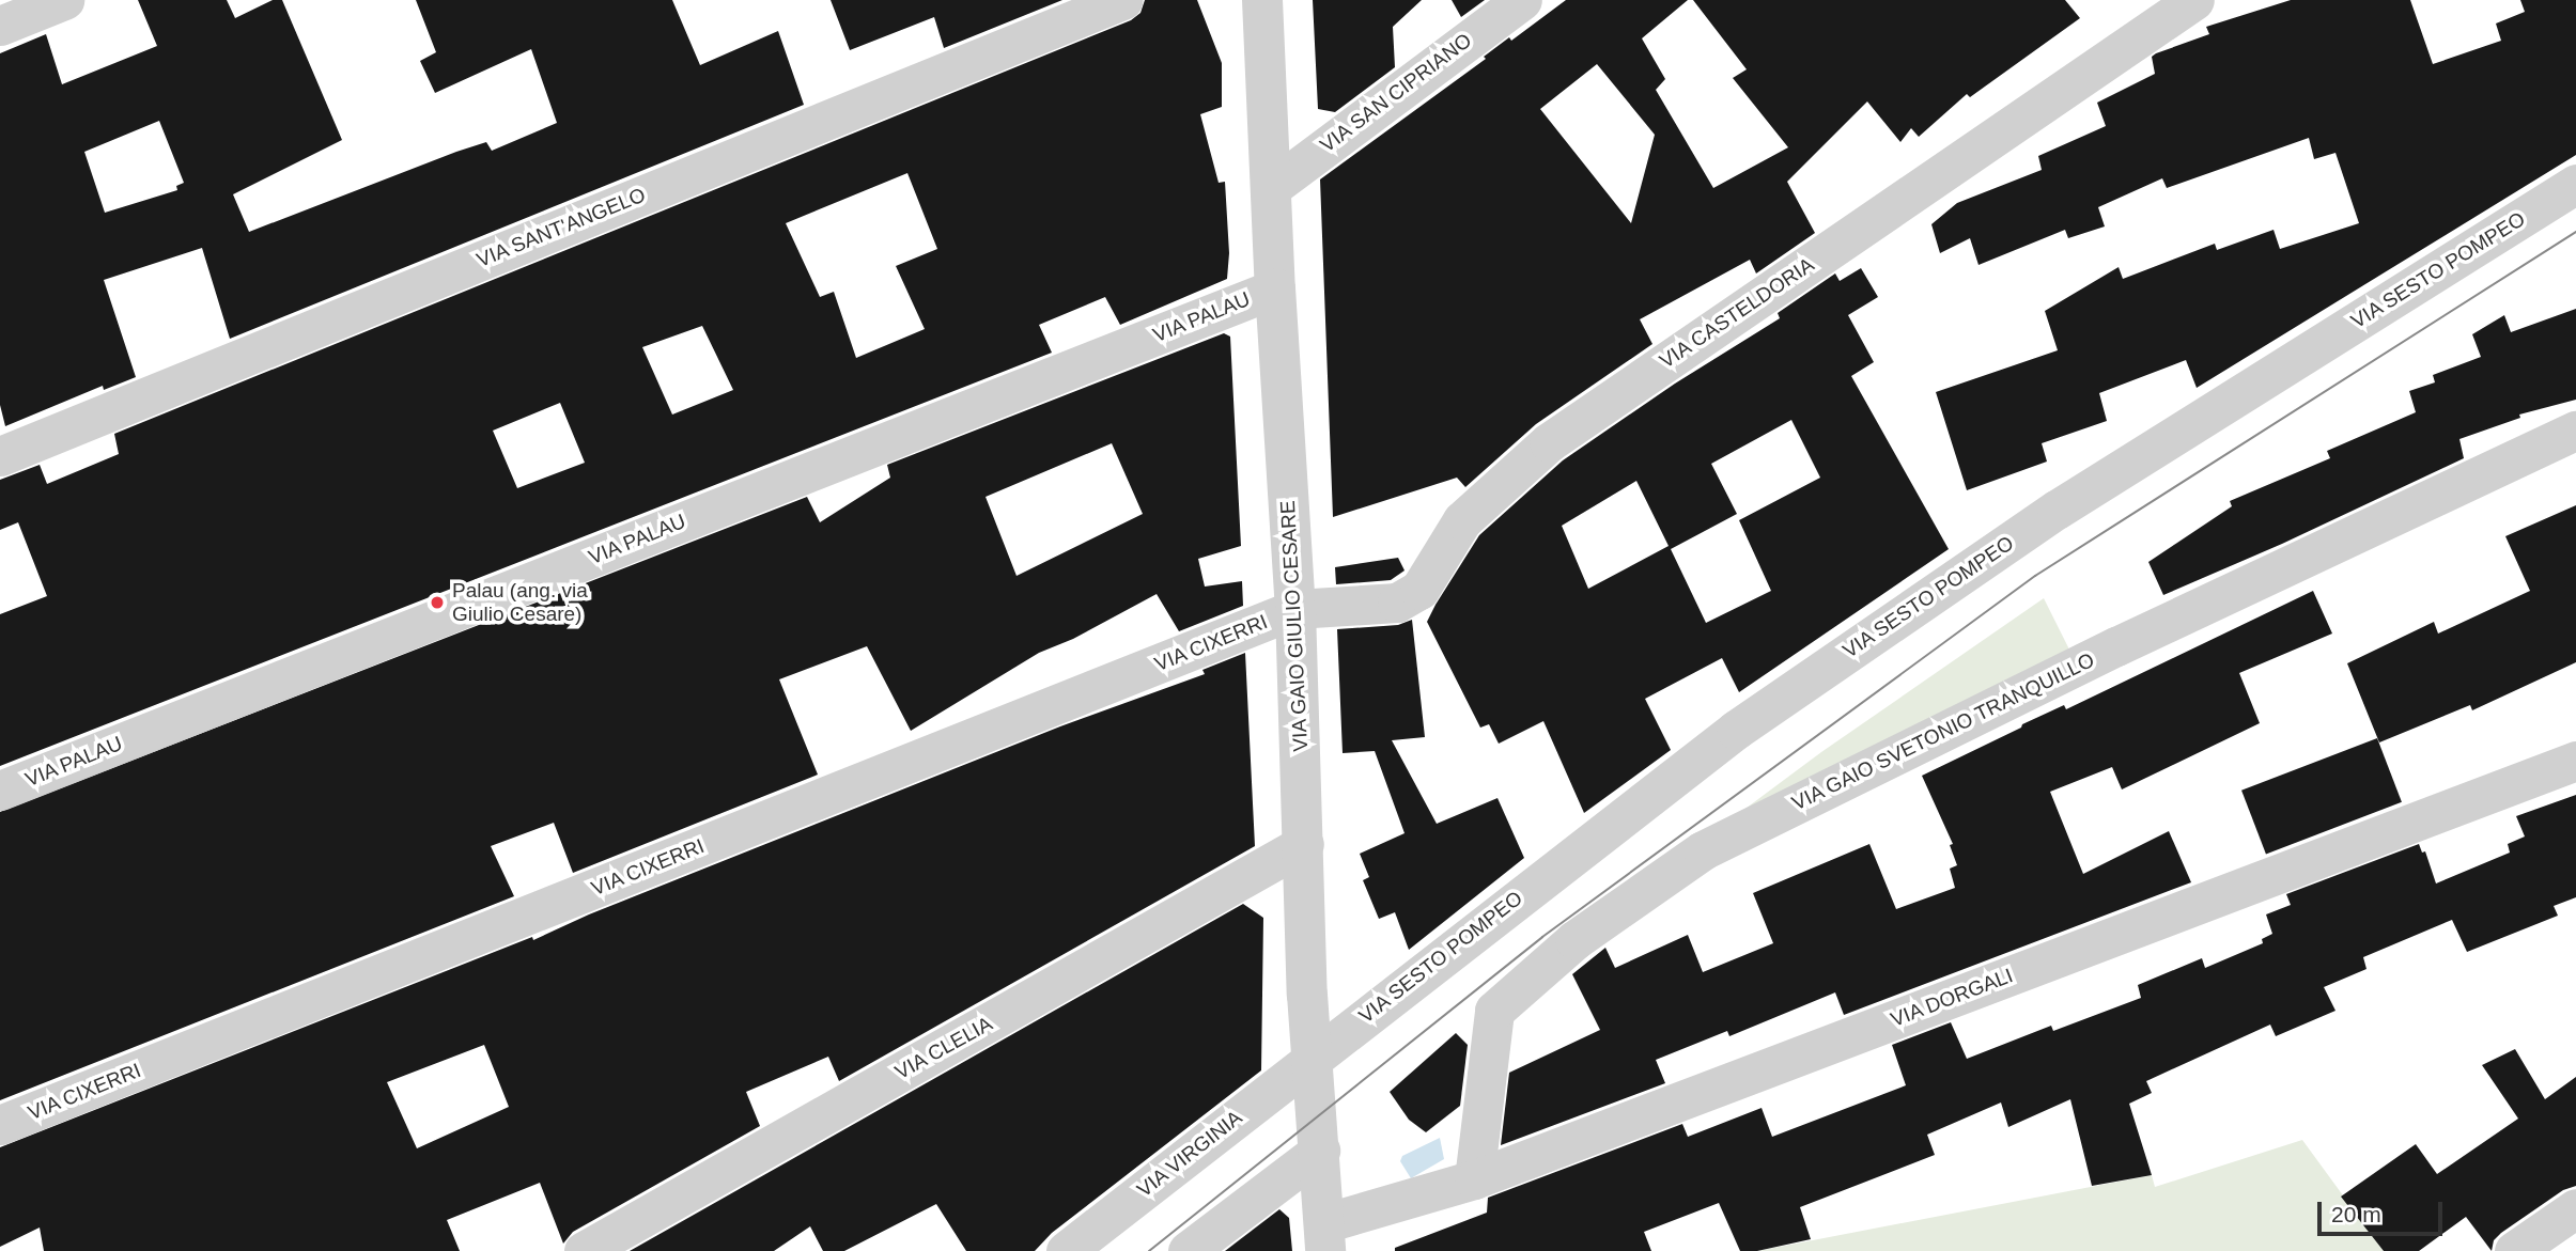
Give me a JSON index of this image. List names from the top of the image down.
{
  "streets": {
    "street": [
      "VIA SAN CIPRIANO",
      "VIA SANT'ANGELO",
      "VIA SESTO POMPEO",
      "VIA CASTELDORIA",
      "VIA PALAU",
      "VIA GAIO GIULIO CESARE",
      "VIA CIXERRI",
      "VIA GAIO SVETONIO TRANQUILLO",
      "VIA DORGALI",
      "VIA CLELIA",
      "VIA VIRGINIA"
    ]
  },
  "crossings": [
    ["VIA SAN CIPRIANO", "VIA GAIO GIULIO CESARE"],
    ["VIA SESTO POMPEO", "VIA GAIO GIULIO CESARE"],
    ["VIA SESTO POMPEO", "VIA VIRGINIA"],
    ["VIA CASTELDORIA", "VIA GAIO GIULIO CESARE"],
    ["VIA CASTELDORIA", "VIA CIXERRI"],
    ["VIA PALAU", "VIA GAIO GIULIO CESARE"],
    ["VIA GAIO GIULIO CESARE", "VIA CIXERRI"],
    ["VIA GAIO GIULIO CESARE", "VIA DORGALI"],
    ["VIA GAIO GIULIO CESARE", "VIA CLELIA"],
    ["VIA GAIO GIULIO CESARE", "VIA VIRGINIA"],
    ["VIA GAIO SVETONIO TRANQUILLO", "VIA DORGALI"]
  ],
  "places": ["Palau (ang. via Giulio Cesare)"],
  "scale_bar": "20 m"
}
